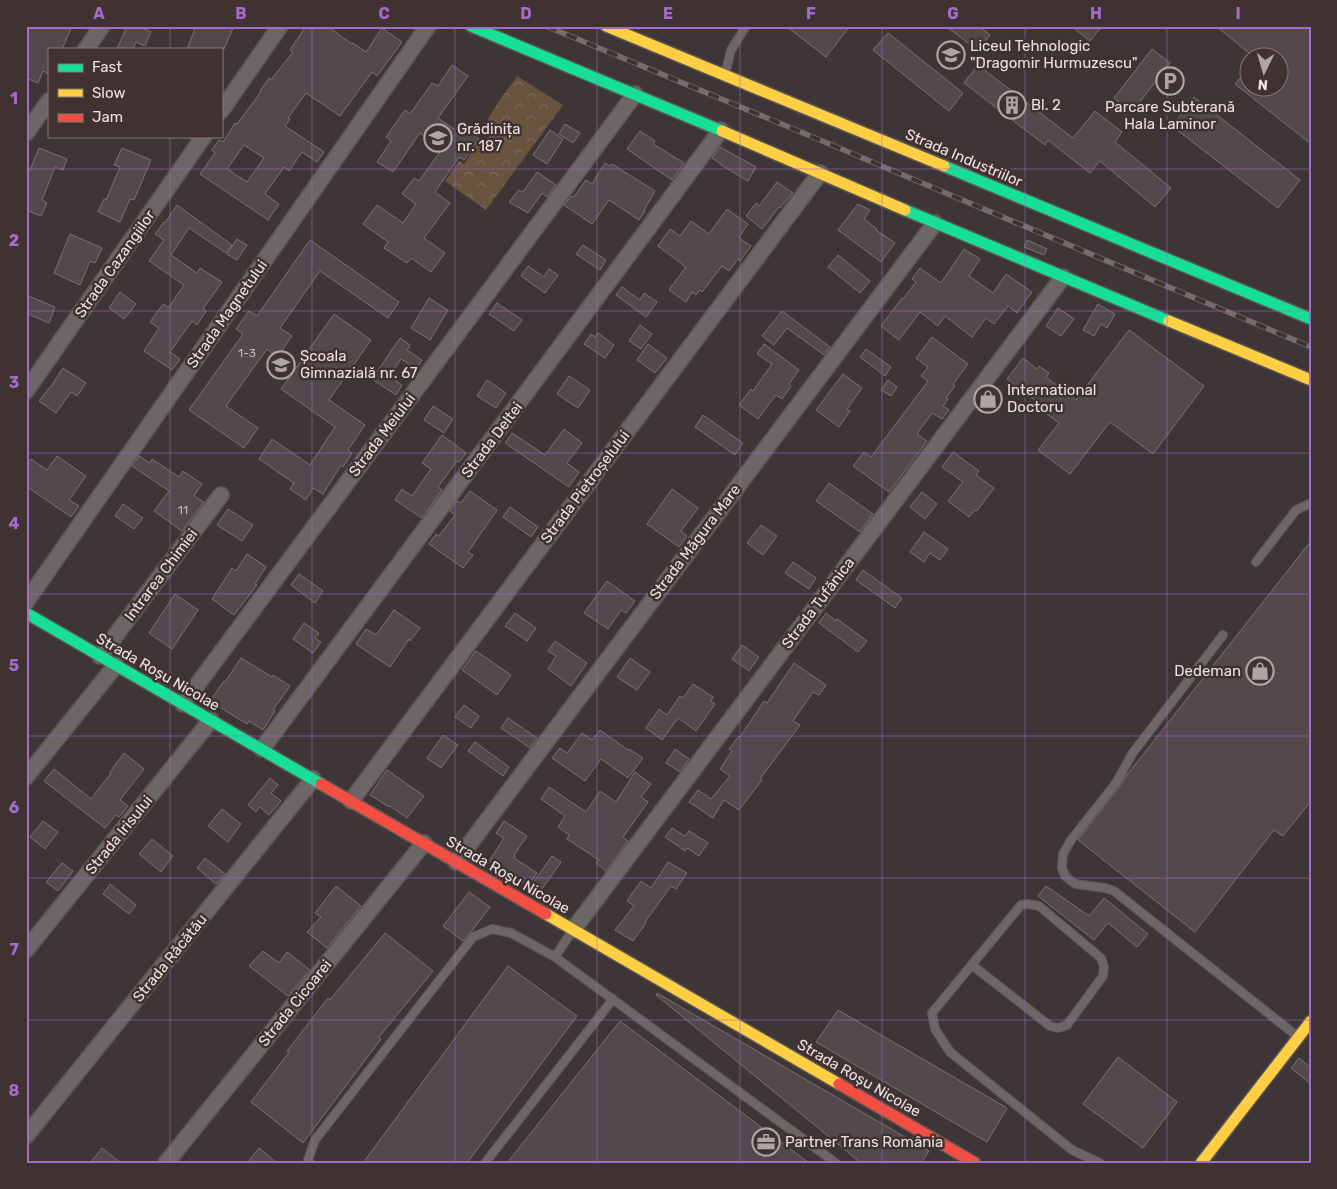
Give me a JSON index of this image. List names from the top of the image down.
{
  "streets": {
    "street": [
      "Strada Industriilor",
      "Strada Cazangiilor",
      "Strada Magnetului",
      "Strada Meiului",
      "Strada Deltei",
      "Strada Pietroșelului",
      "Strada Măgura Mare",
      "Intrarea Chimiei",
      "Strada Tufănica",
      "Strada Roșu Nicolae",
      "Strada Irisului",
      "Strada Răcătău",
      "Strada Cicoarei"
    ]
  },
  "crossings": [
    ["Strada Meiului", "Strada Roșu Nicolae"],
    ["Strada Deltei", "Strada Roșu Nicolae"],
    ["Strada Pietroșelului", "Strada Roșu Nicolae"],
    ["Strada Măgura Mare", "Strada Roșu Nicolae"],
    ["Intrarea Chimiei", "Strada Roșu Nicolae"],
    ["Strada Tufănica", "Strada Roșu Nicolae"],
    ["Strada Roșu Nicolae", "Strada Irisului"],
    ["Strada Roșu Nicolae", "Strada Răcătău"],
    ["Strada Roșu Nicolae", "Strada Cicoarei"]
  ],
  "places": {
    "school or university": ["Liceul Tehnologic \"Dragomir Hurmuzescu\"", "Grădinița nr. 187", "Școala Gimnazială nr. 67"],
    "parking": ["Parcare Subterană Hala Laminor"],
    "building": ["Bl. 2"],
    "shop": ["International Doctoru", "Dedeman"],
    "office": ["Partner Trans România"]
  },
  "house_numbers": ["1-3", "11"],
  "legend": ["Fast", "Slow", "Jam"],
  "north": "bottom",
  "grid": {
    "columns": [
      "A",
      "B",
      "C",
      "D",
      "E",
      "F",
      "G",
      "H",
      "I"
    ],
    "rows": [
      "1",
      "2",
      "3",
      "4",
      "5",
      "6",
      "7",
      "8"
    ]
  }
}
